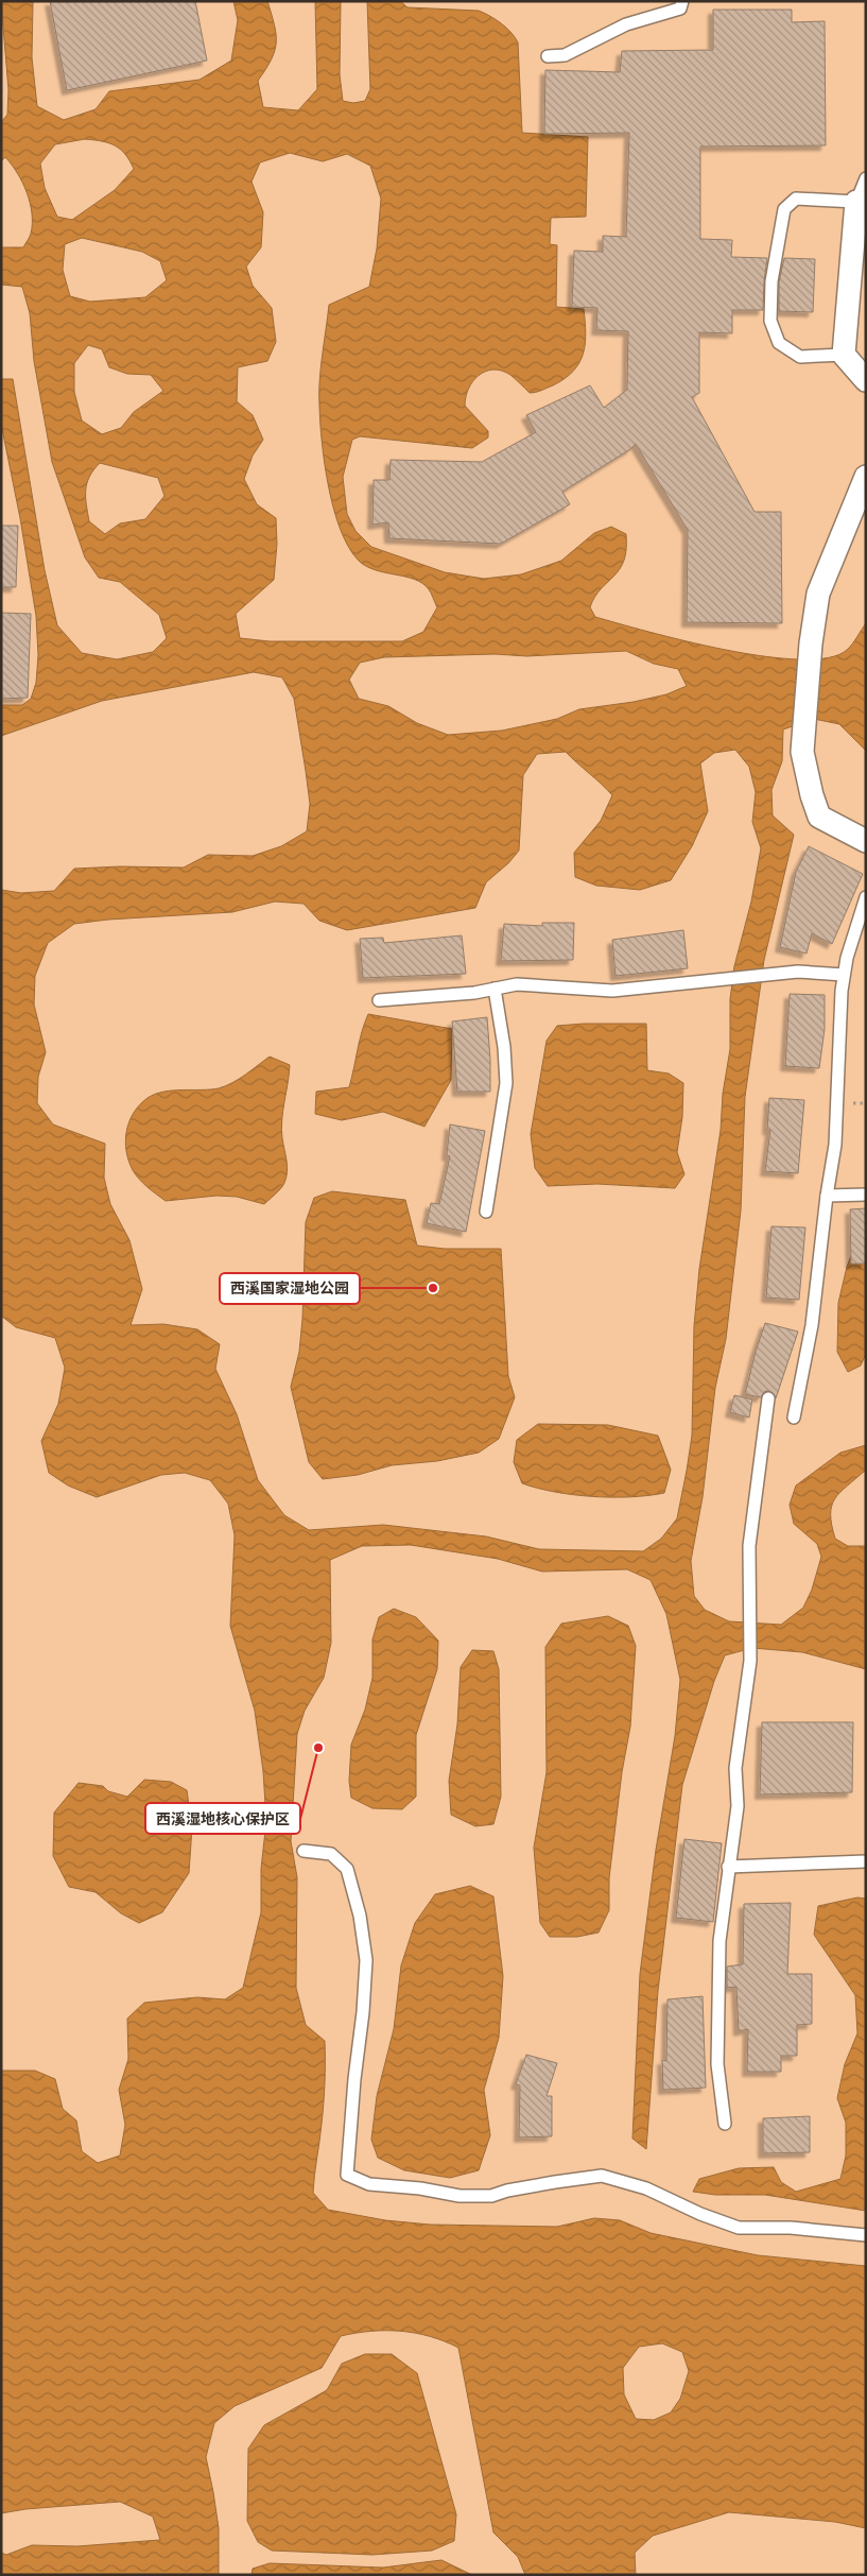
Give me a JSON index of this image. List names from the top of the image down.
{
  "places": ["西溪国家湿地公园", "西溪湿地核心保护区"]
}
